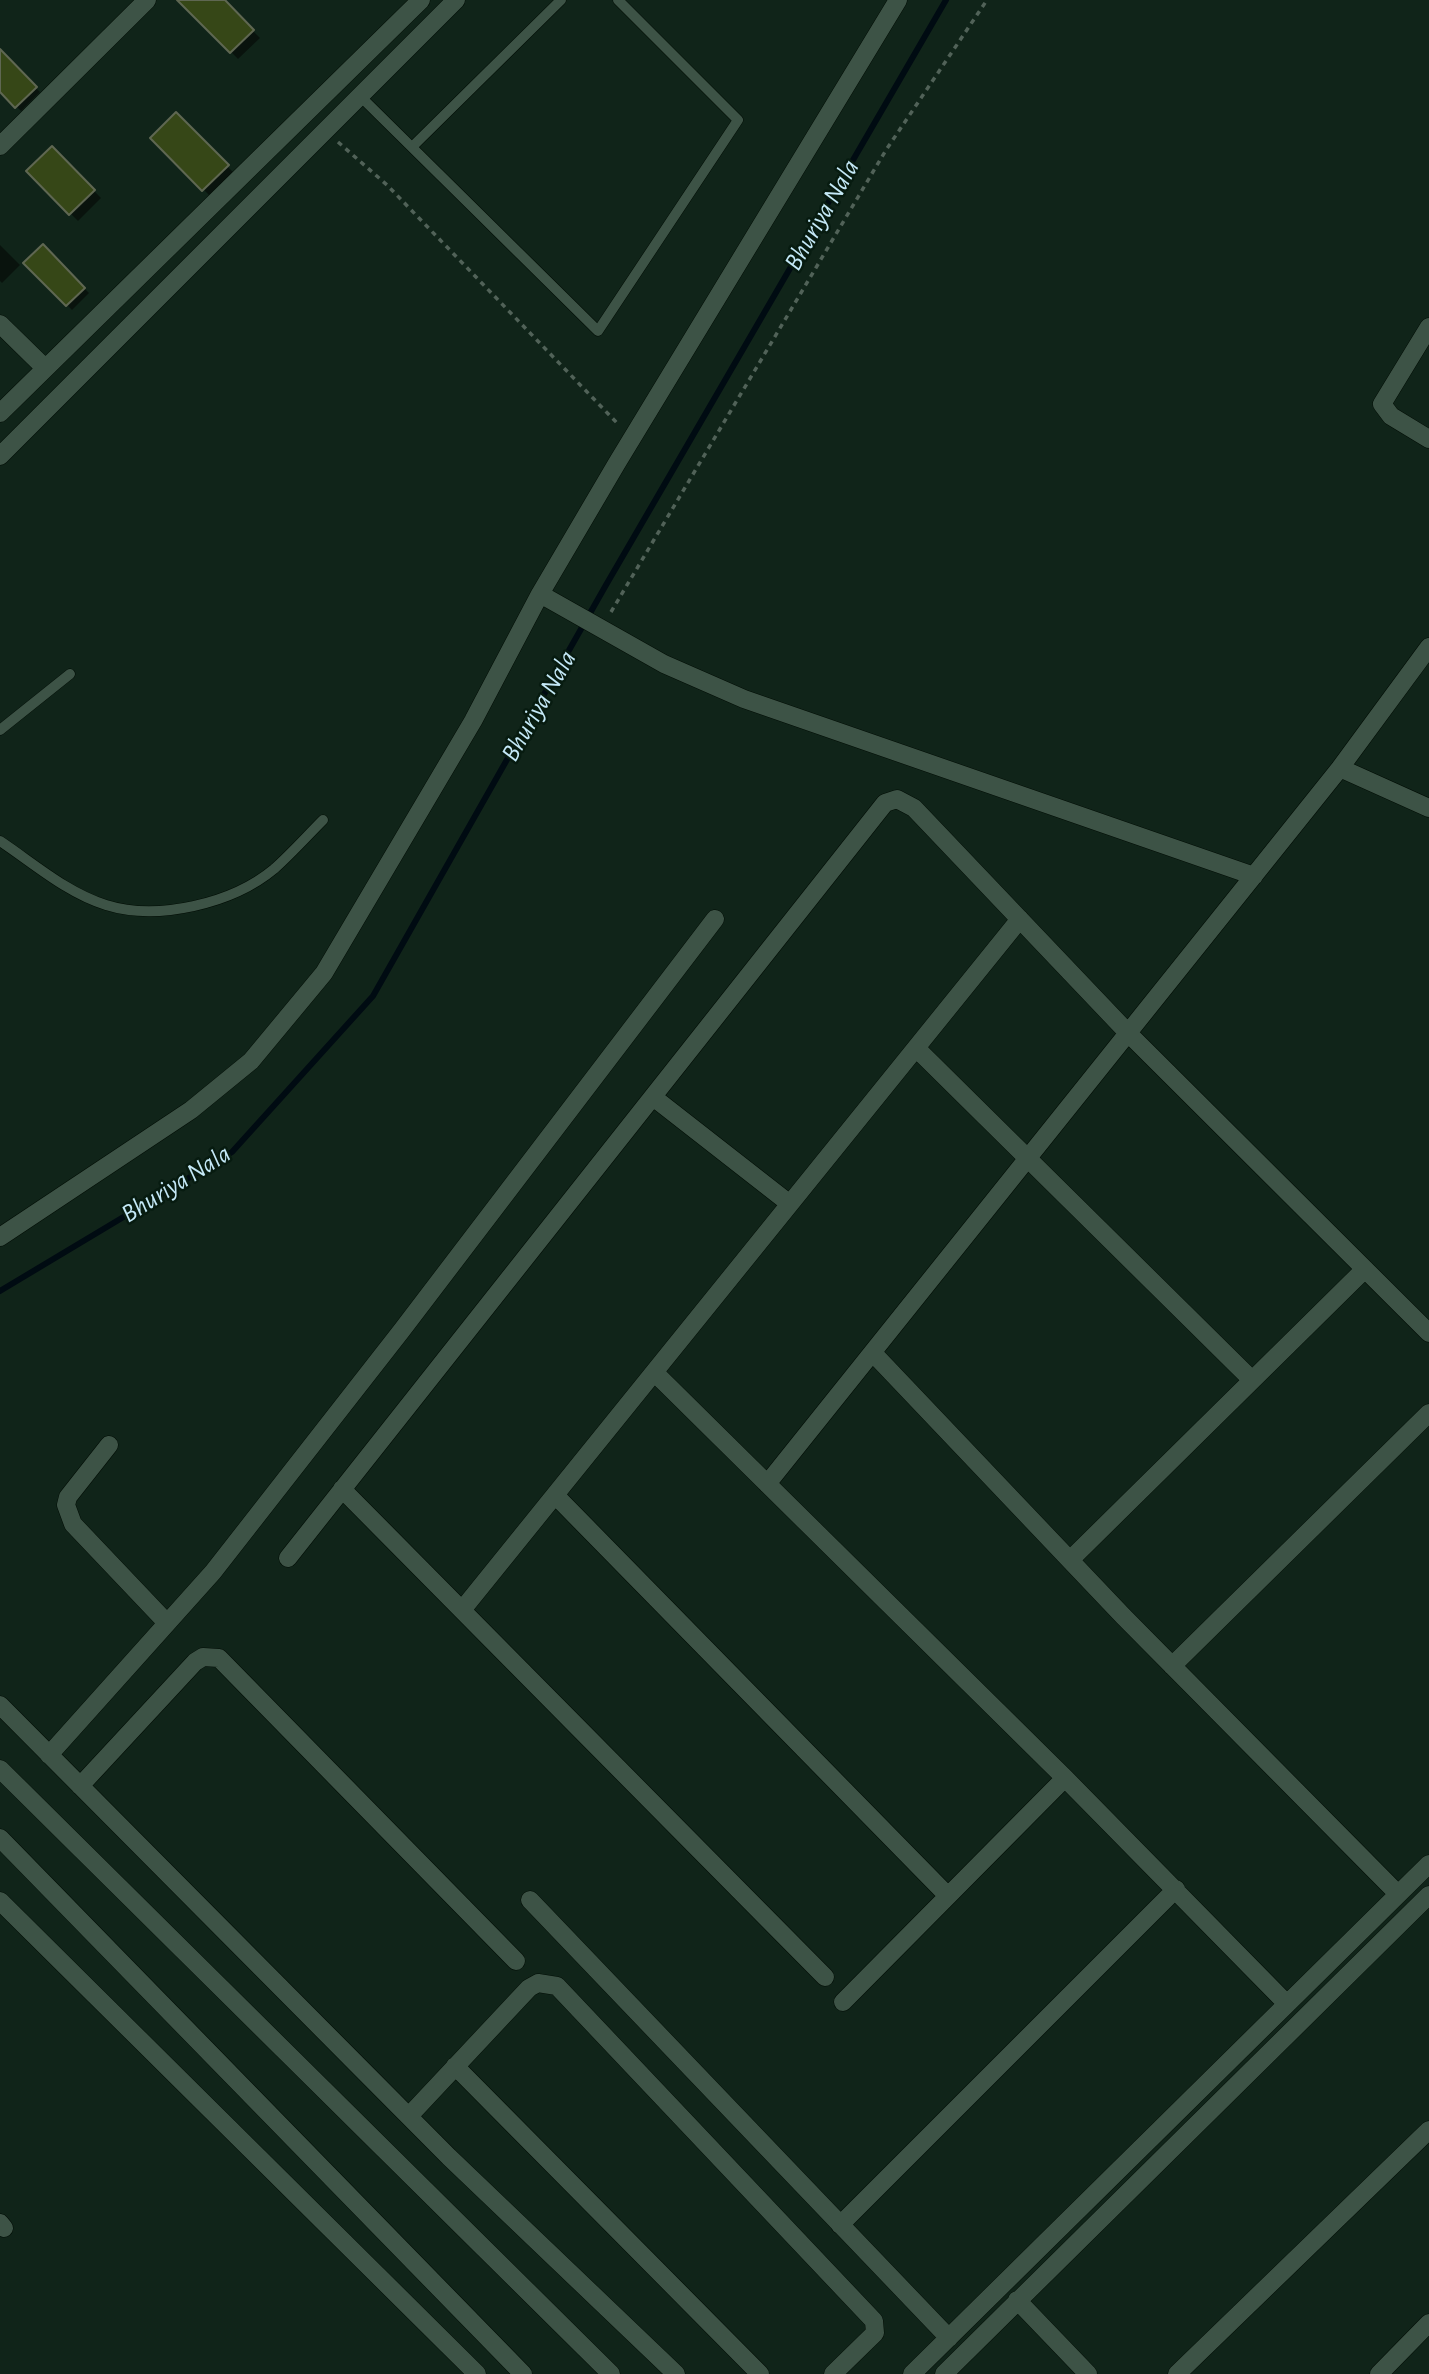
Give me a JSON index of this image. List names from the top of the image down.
{
  "water": ["Bhuriya Nala"]
}
